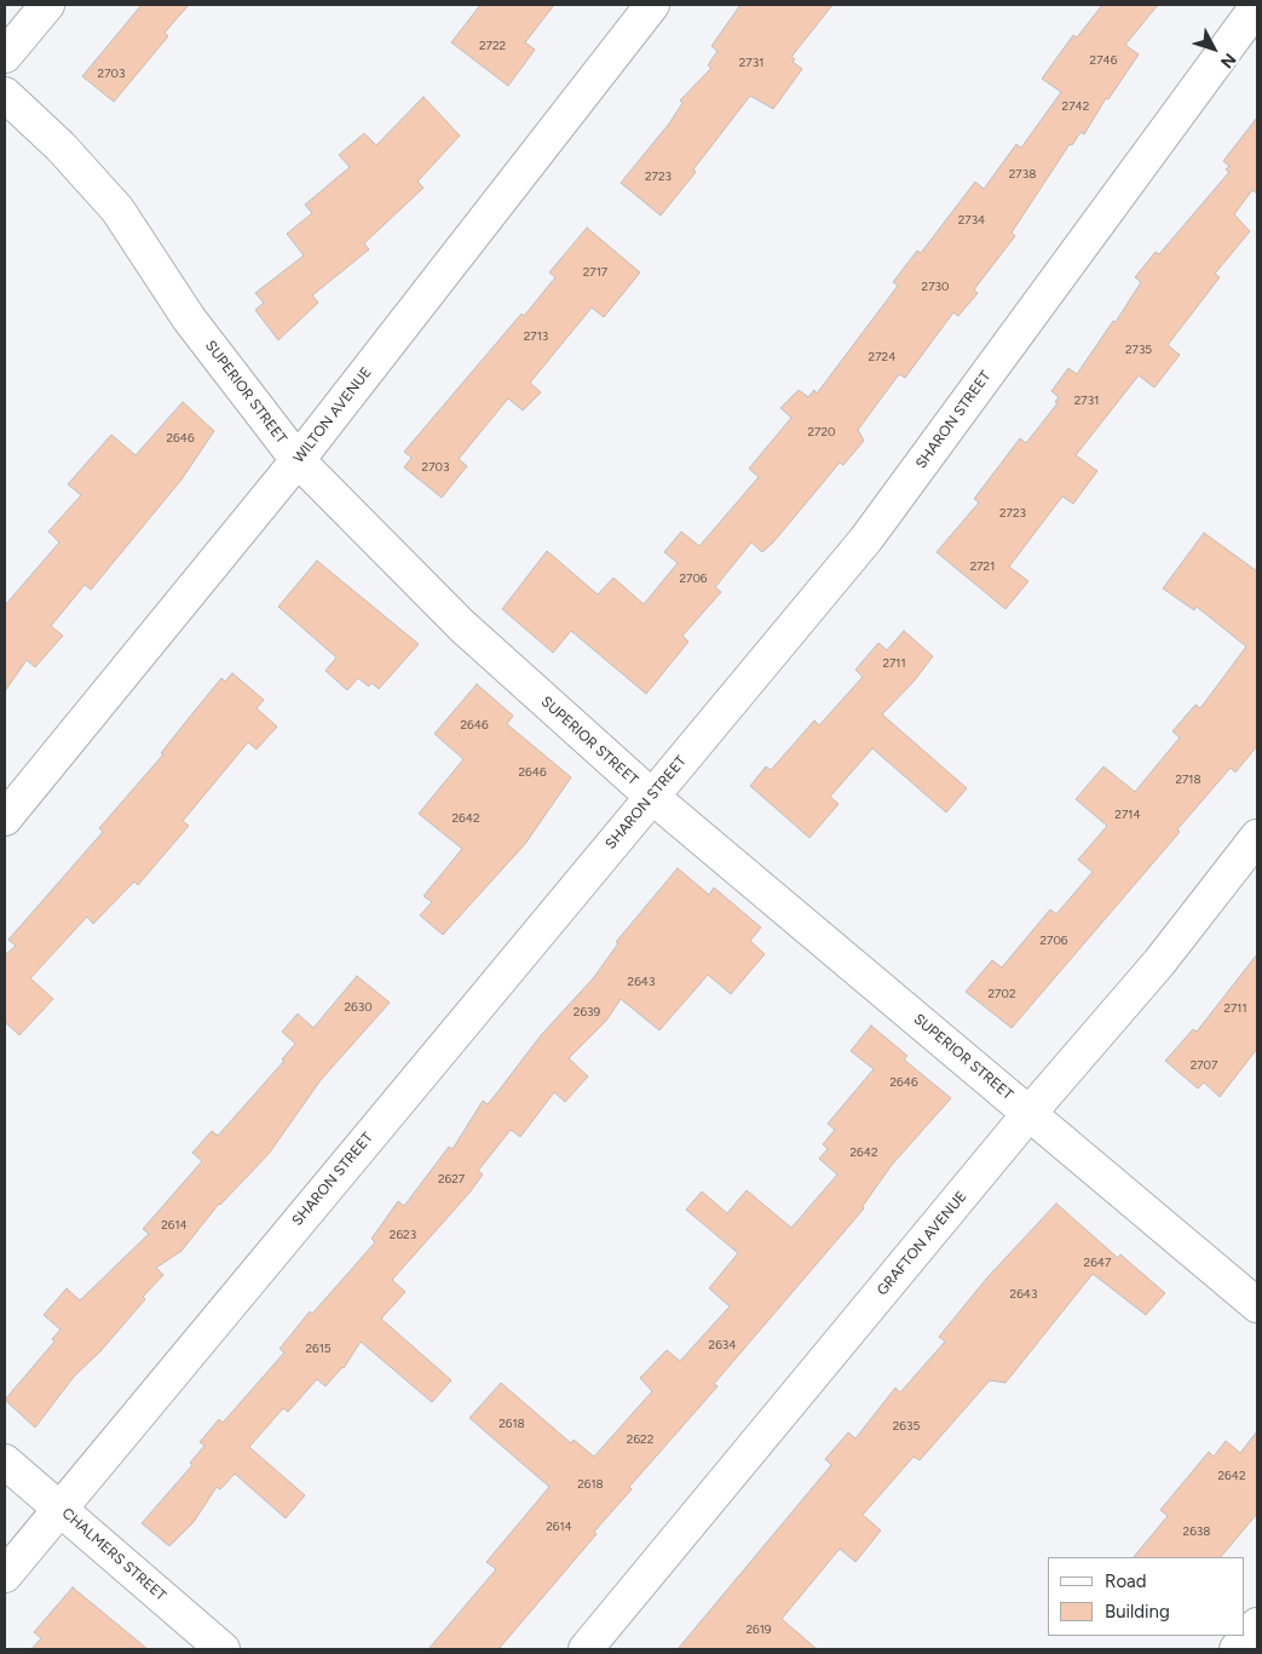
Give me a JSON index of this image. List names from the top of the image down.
{
  "streets": {
    "street": [
      "SUPERIOR STREET",
      "WILTON AVENUE",
      "SHARON STREET",
      "GRAFTON AVENUE",
      "CHALMERS STREET"
    ]
  },
  "crossings": [
    ["SUPERIOR STREET", "WILTON AVENUE"],
    ["SUPERIOR STREET", "SHARON STREET"],
    ["SUPERIOR STREET", "GRAFTON AVENUE"],
    ["SHARON STREET", "CHALMERS STREET"]
  ],
  "house_numbers": [
    "2722",
    "2746",
    "2731",
    "2703",
    "2742",
    "2738",
    "2723",
    "2734",
    "2717",
    "2730",
    "2713",
    "2735",
    "2724",
    "2731",
    "2720",
    "2646",
    "2703",
    "2723",
    "2721",
    "2706",
    "2711",
    "2646",
    "2646",
    "2718",
    "2714",
    "2642",
    "2706",
    "2643",
    "2702",
    "2630",
    "2711",
    "2639",
    "2707",
    "2646",
    "2642",
    "2627",
    "2614",
    "2623",
    "2647",
    "2643",
    "2634",
    "2615",
    "2618",
    "2635",
    "2622",
    "2642",
    "2618",
    "2614",
    "2638",
    "2619"
  ],
  "legend": ["Road", "Building"],
  "north": "bottom right"
}
